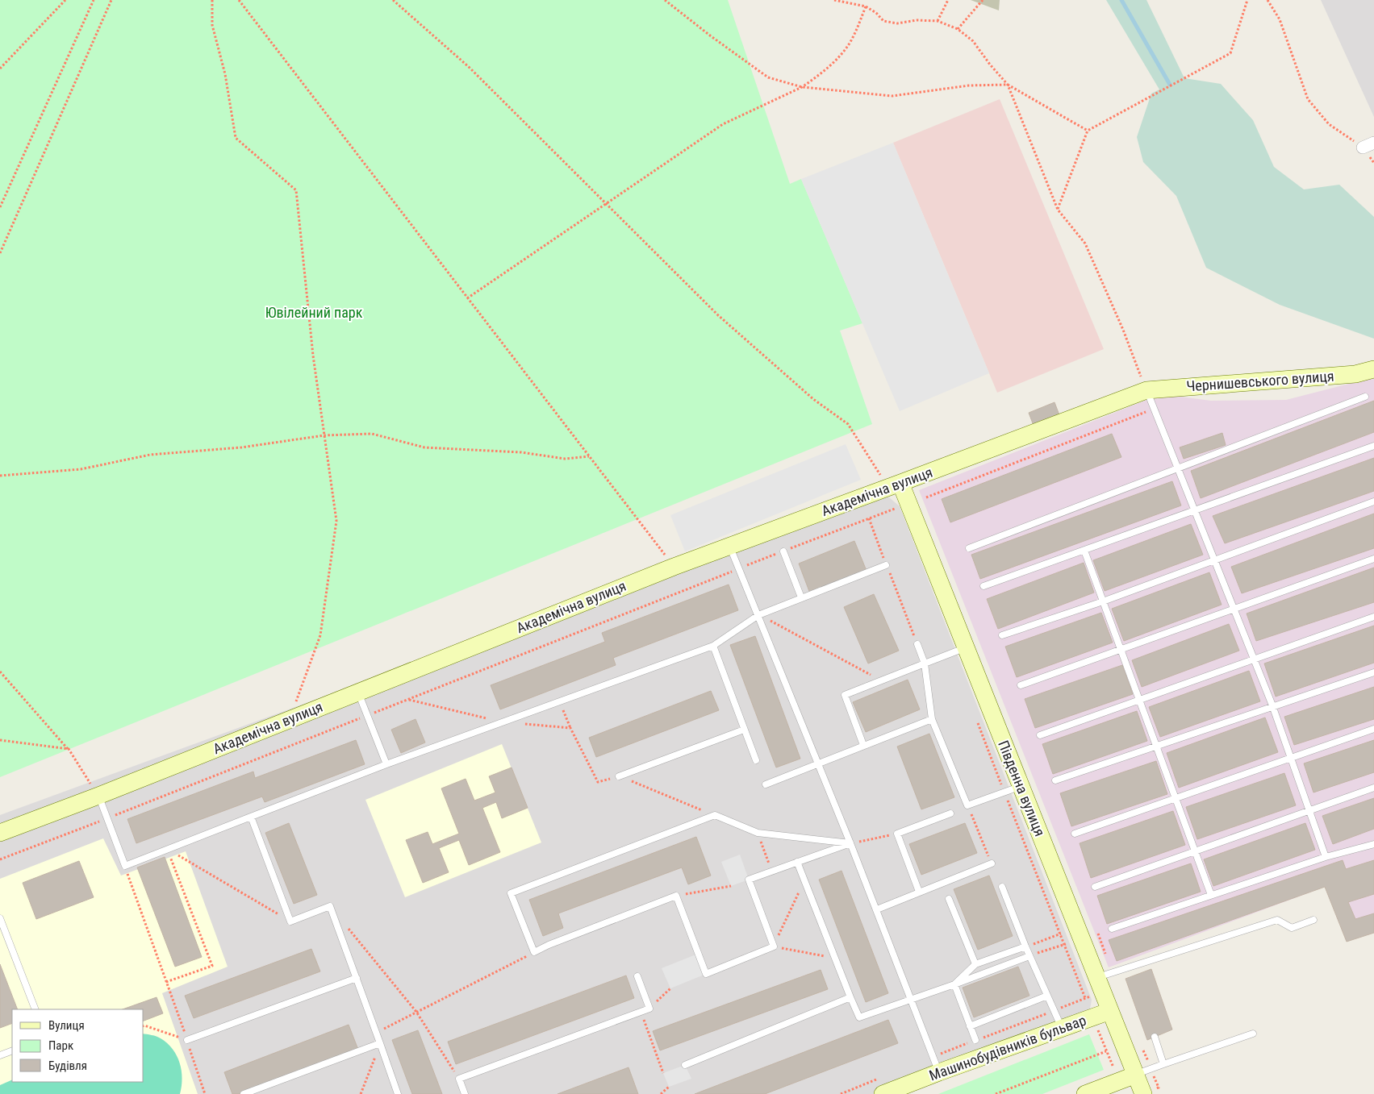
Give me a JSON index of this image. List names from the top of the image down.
{
  "streets": {
    "street": [
      "Чернишевського вулиця",
      "Академічна вулиця",
      "Південна вулиця",
      "Машинобудівників бульвар"
    ]
  },
  "crossings": [
    ["Чернишевського вулиця", "Академічна вулиця"],
    ["Академічна вулиця", "Південна вулиця"],
    ["Південна вулиця", "Машинобудівників бульвар"]
  ],
  "parks": ["Ювілейний парк"],
  "legend": ["Вулиця", "Парк", "Будівля"]
}
